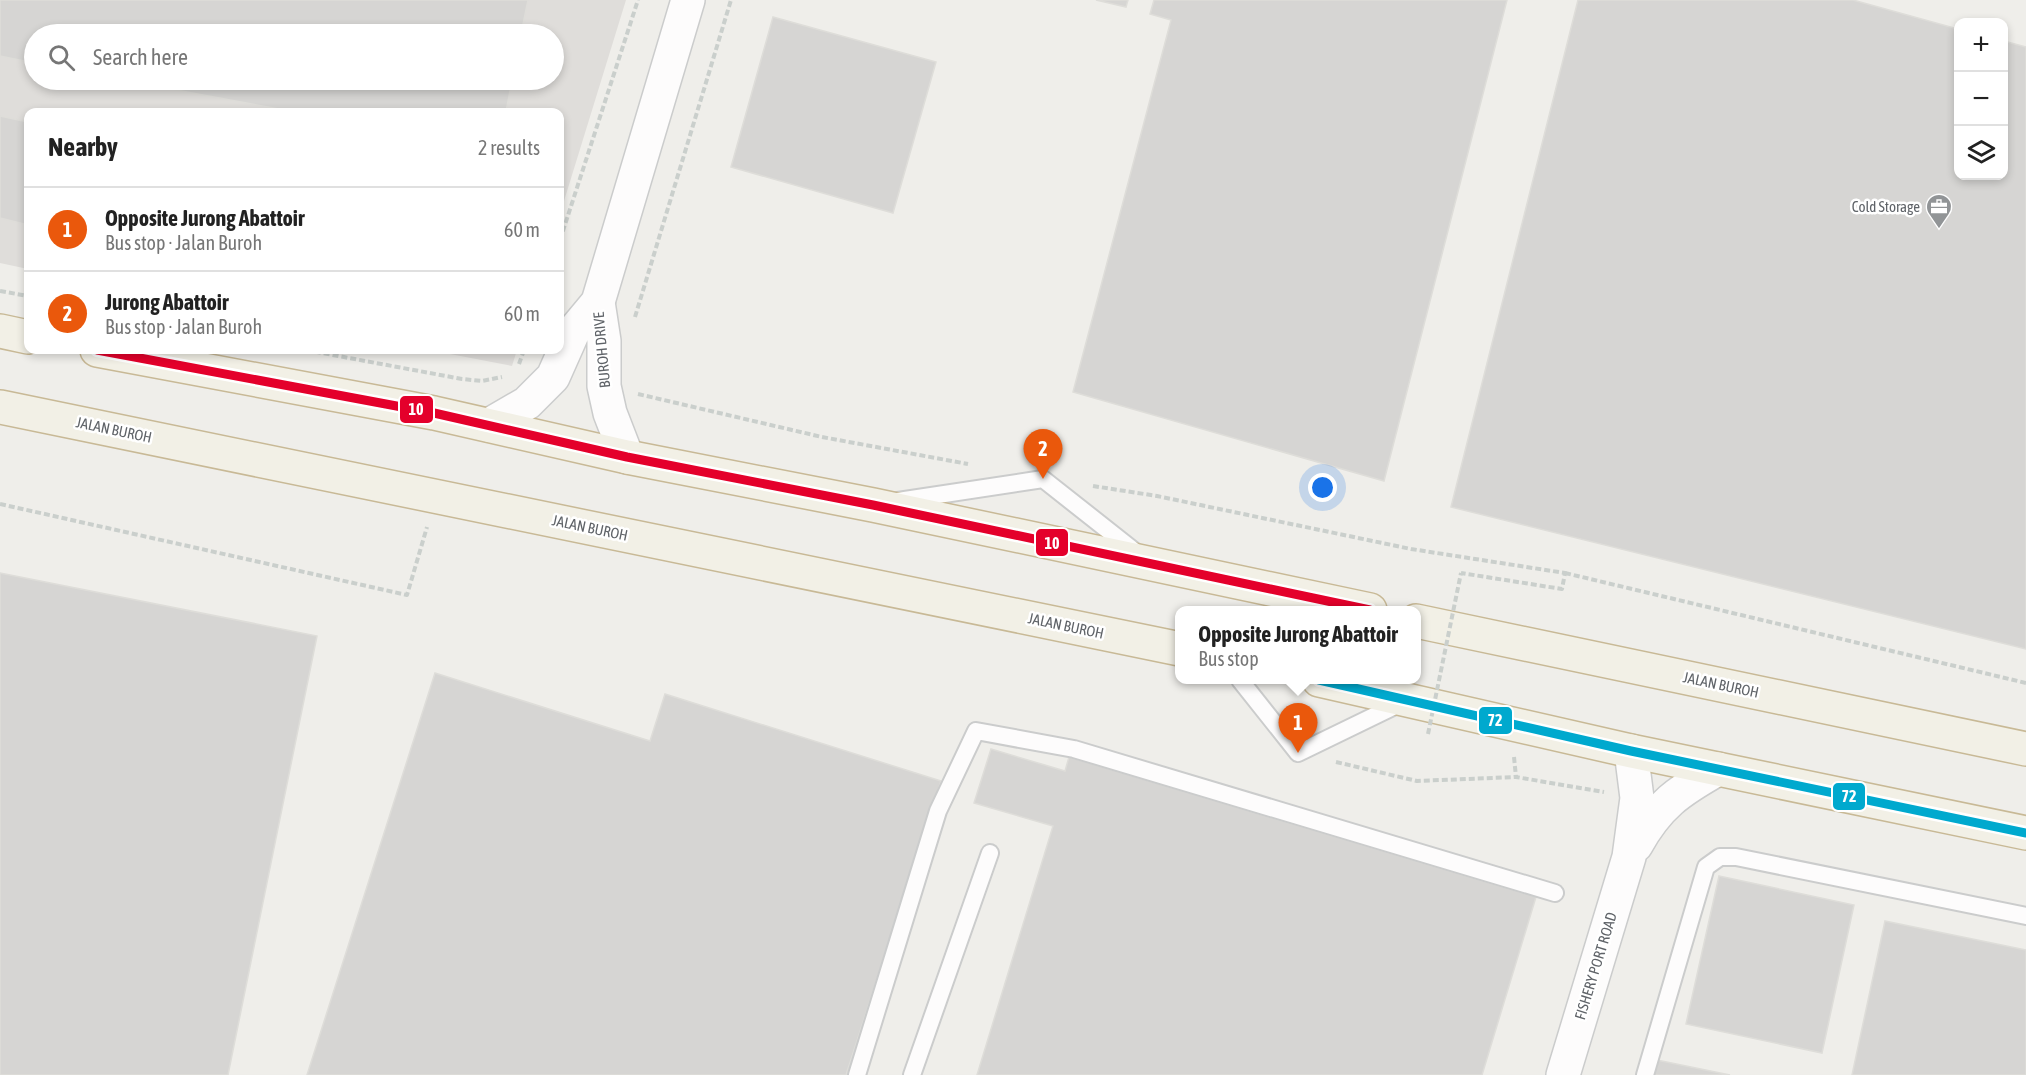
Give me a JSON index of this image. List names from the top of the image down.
{
  "streets": {
    "highway": ["JALAN BUROH"],
    "street": ["BUROH DRIVE", "FISHERY PORT ROAD"]
  },
  "places": {
    "office": ["Cold Storage"]
  },
  "lines": ["transit line 10", "transit line 72"],
  "page": {
    "map_buttons": ["+", "−"],
    "search": "Search here",
    "heading": ["Nearby", "2 results"],
    "list": [
      {
        "mark": "1",
        "name": "Opposite Jurong Abattoir",
        "note": "Bus stop · Jalan Buroh",
        "value": "60 m"
      },
      {
        "mark": "2",
        "name": "Jurong Abattoir",
        "note": "Bus stop · Jalan Buroh",
        "value": "60 m"
      }
    ],
    "pins": ["2", "1"],
    "popup": ["Opposite Jurong Abattoir", "Bus stop"]
  }
}
